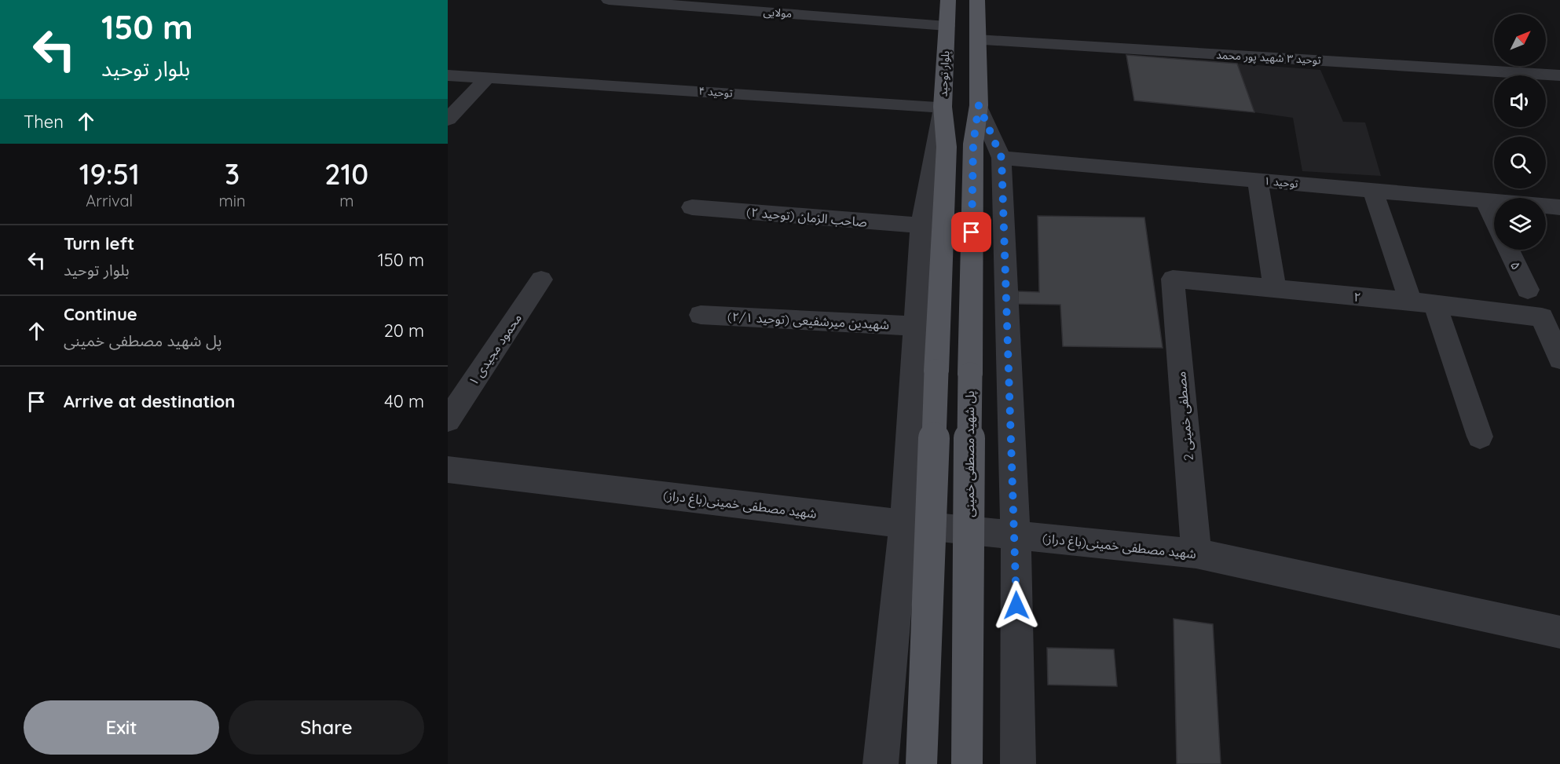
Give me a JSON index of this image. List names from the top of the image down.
{
  "streets": {
    "main road": ["بلوار توحید", "پل شهید مصطفی خمینی"],
    "street": [
      "مولایی",
      "توحید ۳ شهيد پور محمد",
      "توحید ۴",
      "توحید ۱",
      "صاحب الزمان (توحید ۲)",
      "۵",
      "۲",
      "شهیدین میرشفیعی (توحید ۲/۱)",
      "۱ محمود مجیدی",
      "مصطفی خمینی 2",
      "شهید مصطفی خمینی(باغ دراز)"
    ]
  },
  "crossings": [
    ["مولایی", "بلوار توحید"],
    ["بلوار توحید", "توحید ۴"],
    ["۲", "مصطفی خمینی 2"],
    ["مصطفی خمینی 2", "شهید مصطفی خمینی(باغ دراز)"]
  ],
  "north": "top right",
  "page": {
    "turn": ["150 m", "بلوار توحید"],
    "then": "Then",
    "eta": [
      "19:51",
      "Arrival",
      "3",
      "min",
      "210",
      "m"
    ],
    "list": [
      {
        "name": "Turn left",
        "note": "بلوار توحید",
        "value": "150 m"
      },
      {
        "name": "Continue",
        "note": "پل شهید مصطفی خمینی",
        "value": "20 m"
      },
      {
        "name": "Arrive at destination",
        "value": "40 m"
      }
    ],
    "buttons": ["Exit", "Share"]
  }
}
